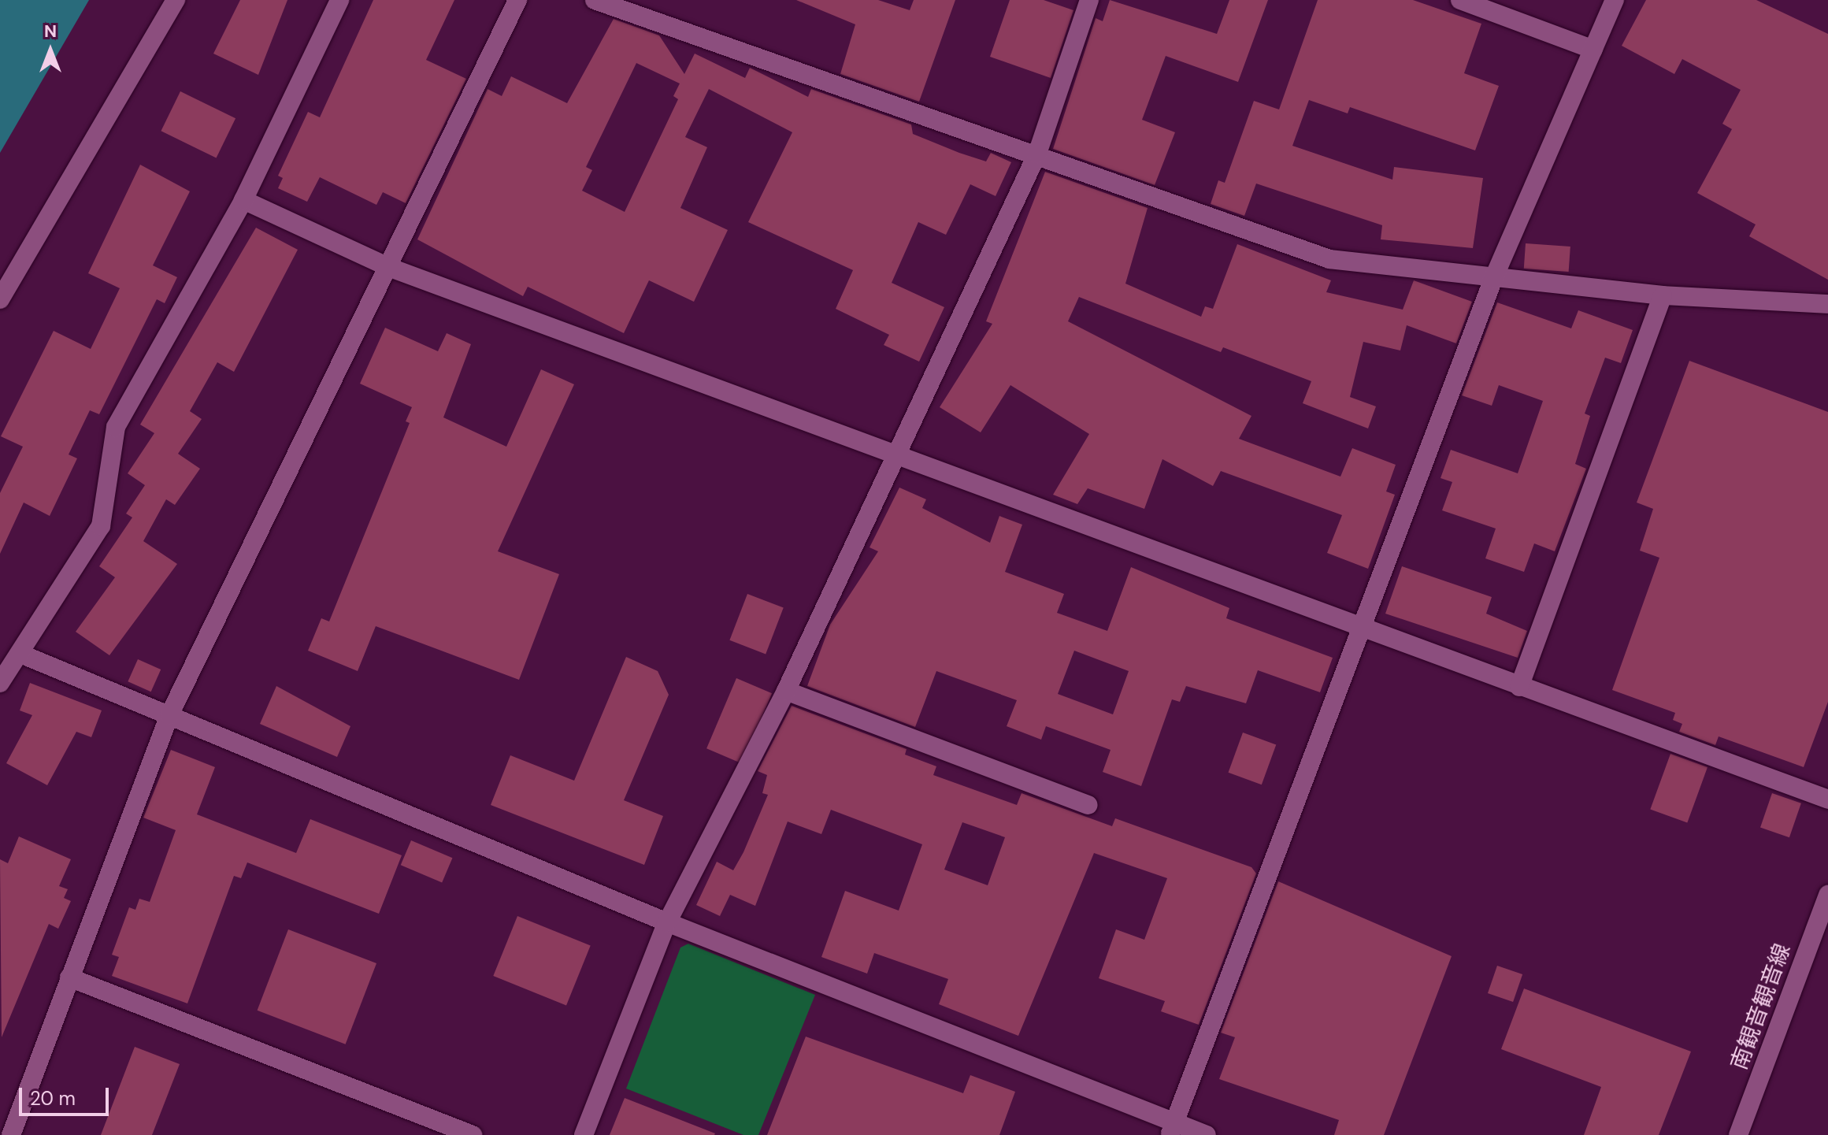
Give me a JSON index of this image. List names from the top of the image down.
{
  "streets": {
    "street": ["南観音観音線"]
  },
  "scale_bar": "20 m",
  "north": "top"
}
